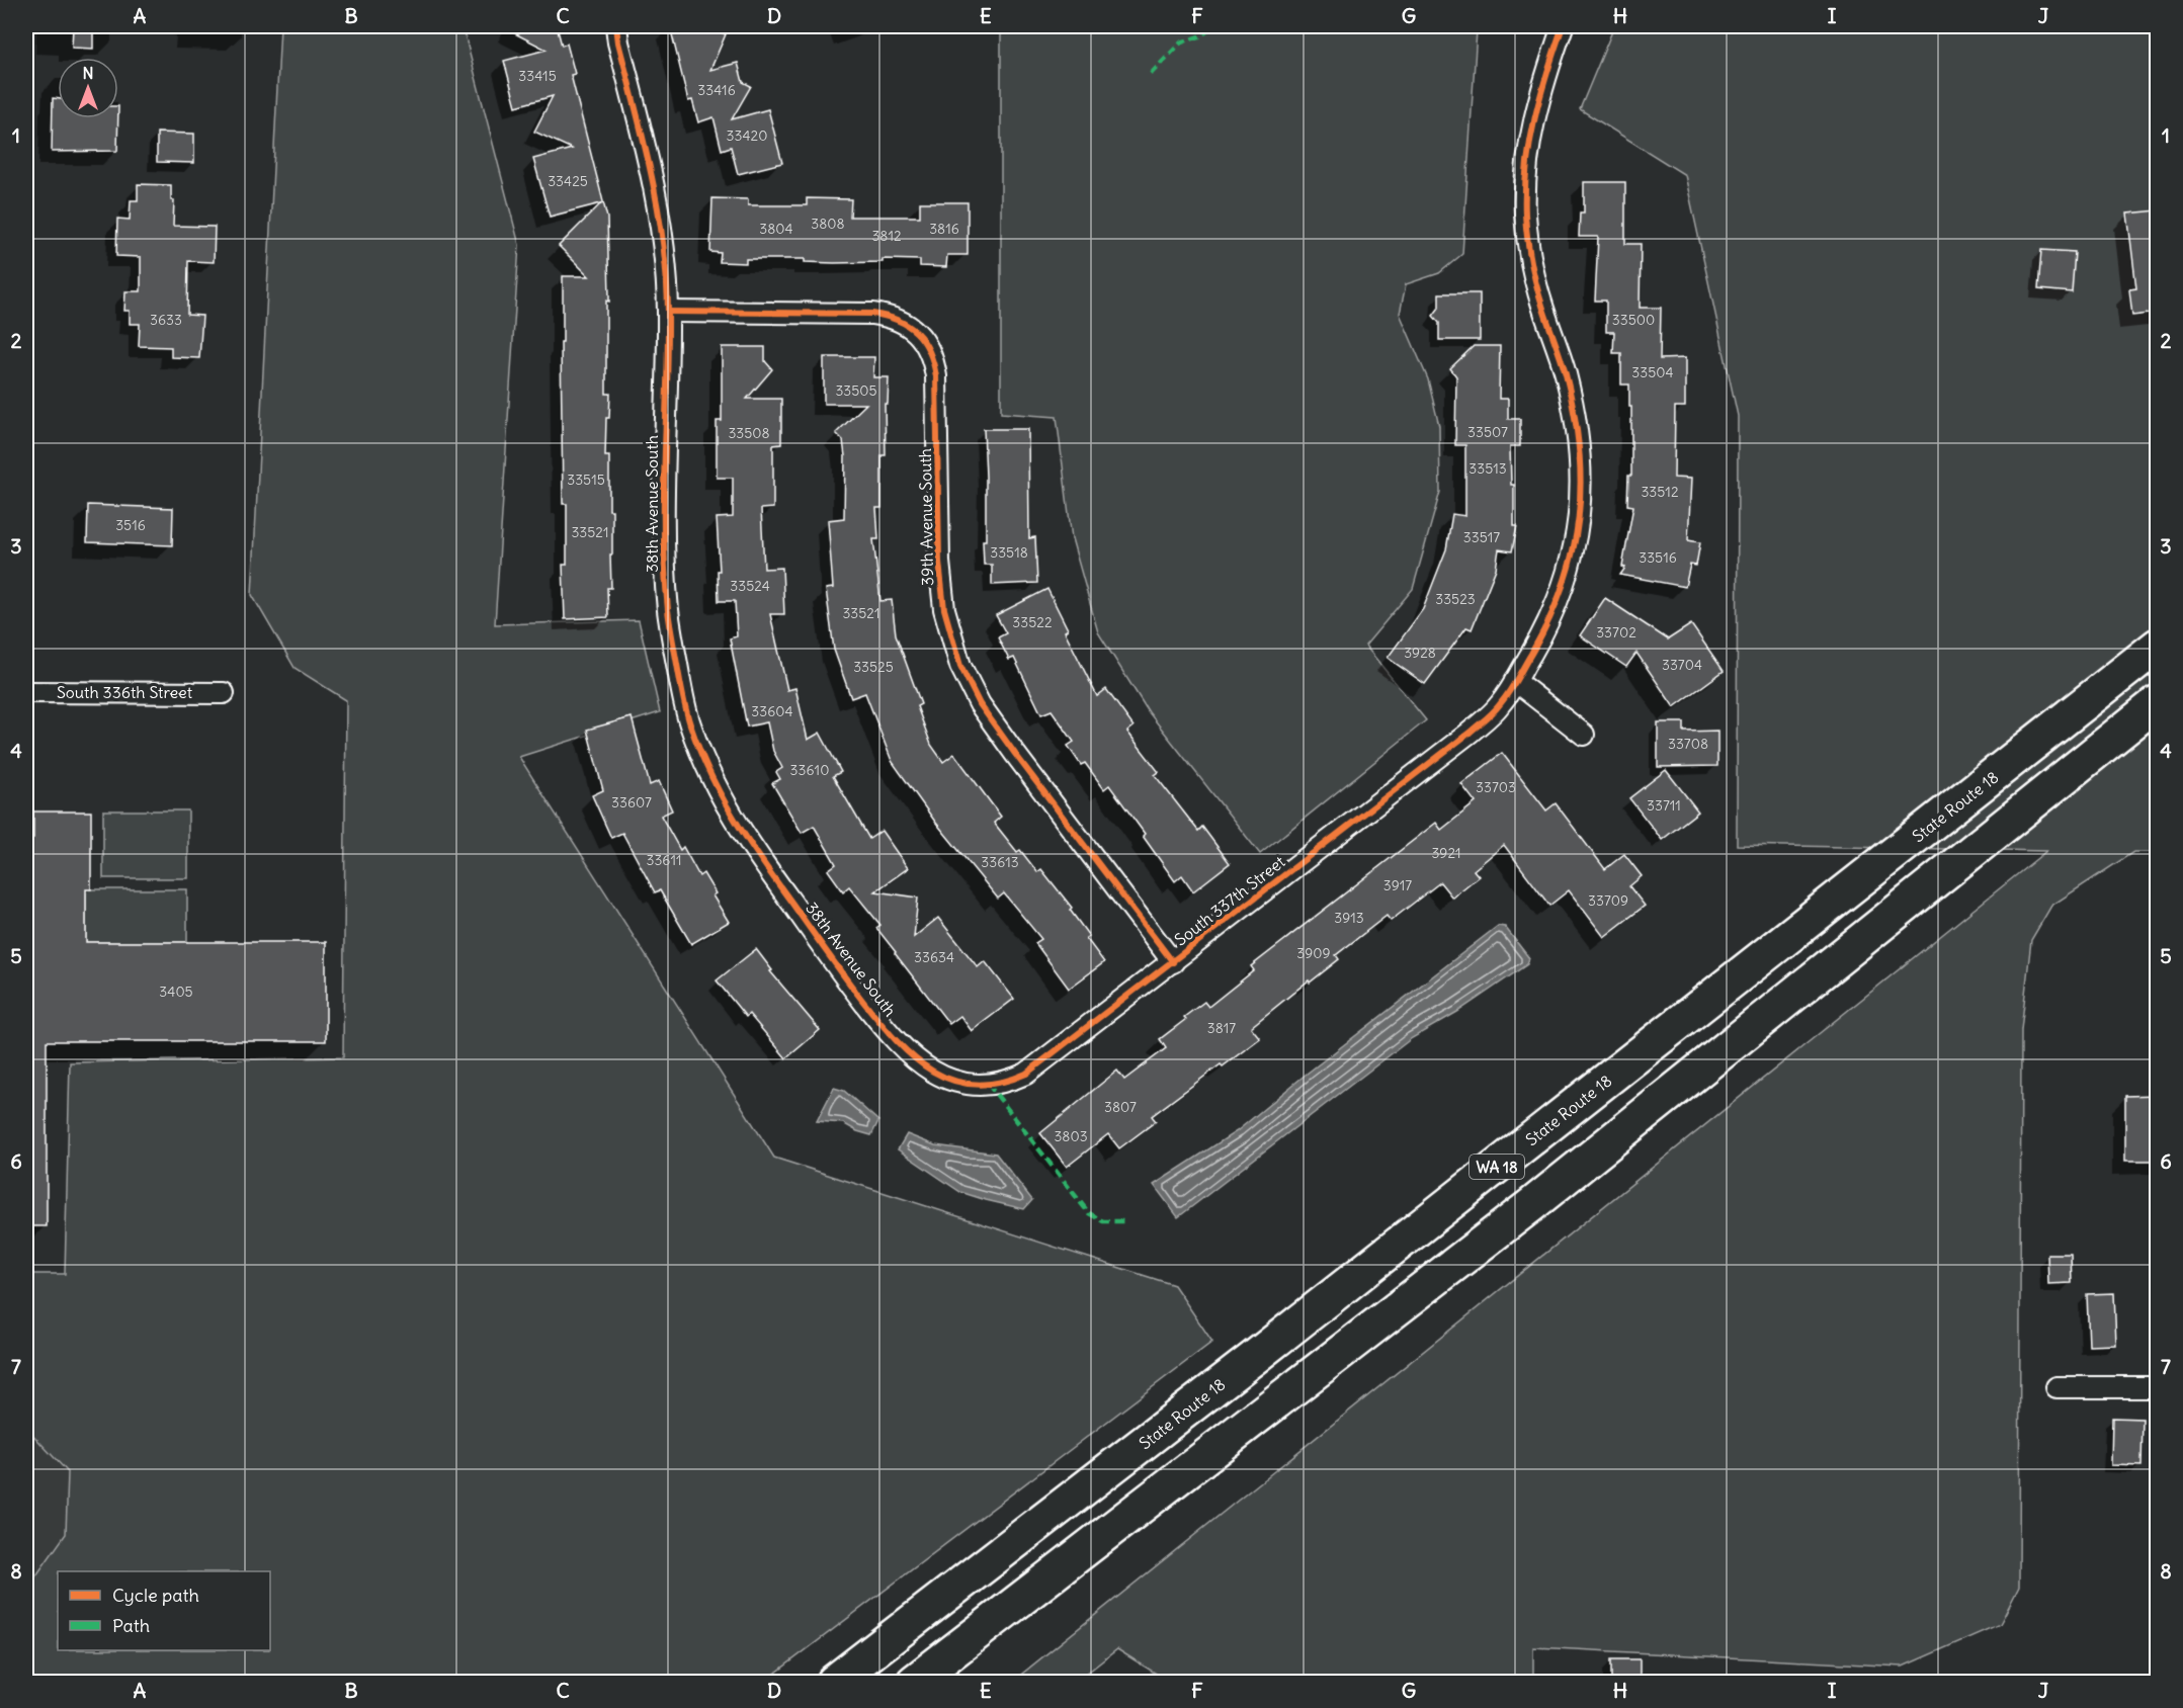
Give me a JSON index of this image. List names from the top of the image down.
{
  "streets": {
    "highway": ["State Route 18", "WA 18"],
    "street": [
      "38th Avenue South",
      "39th Avenue South",
      "South 336th Street",
      "South 337th Street"
    ]
  },
  "crossings": [
    ["38th Avenue South", "39th Avenue South"],
    ["38th Avenue South", "South 337th Street"],
    ["39th Avenue South", "South 337th Street"]
  ],
  "house_numbers": [
    "33415",
    "33416",
    "33420",
    "33425",
    "3808",
    "3804",
    "3816",
    "3812",
    "3633",
    "33500",
    "33504",
    "33505",
    "33507",
    "33508",
    "33513",
    "33515",
    "33512",
    "3516",
    "33521",
    "33517",
    "33518",
    "33516",
    "33524",
    "33523",
    "33521",
    "33522",
    "33702",
    "3928",
    "33704",
    "33525",
    "33604",
    "33708",
    "33610",
    "33703",
    "33607",
    "33711",
    "3921",
    "33611",
    "33613",
    "3917",
    "33709",
    "3913",
    "3909",
    "33634",
    "3405",
    "3817",
    "3807",
    "3803"
  ],
  "legend": ["Cycle path", "Path"],
  "north": "top",
  "grid": {
    "columns": [
      "A",
      "B",
      "C",
      "D",
      "E",
      "F",
      "G",
      "H",
      "I",
      "J"
    ],
    "rows": [
      "1",
      "2",
      "3",
      "4",
      "5",
      "6",
      "7",
      "8"
    ]
  }
}
